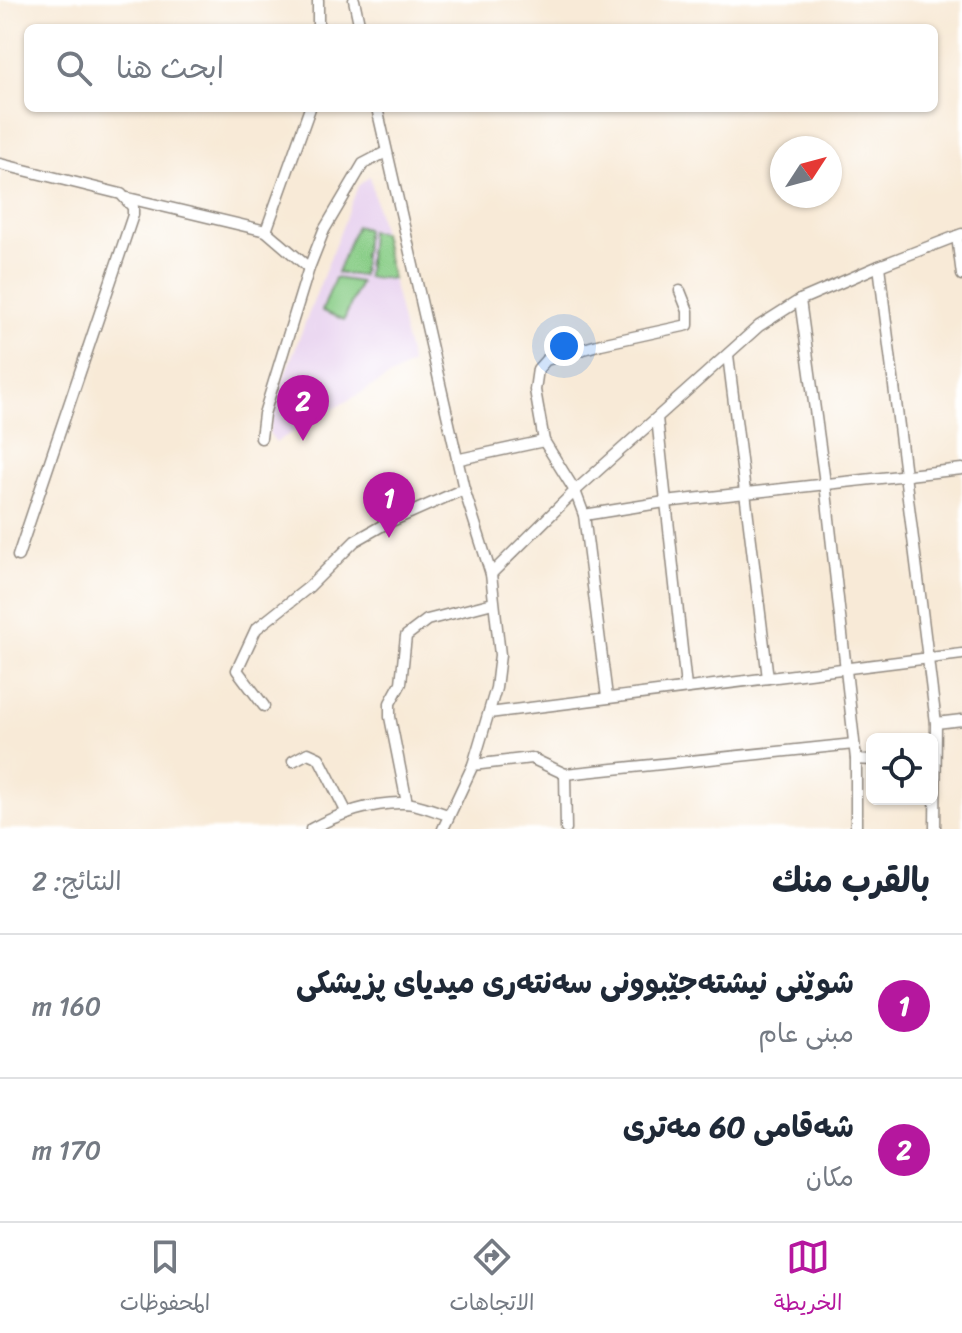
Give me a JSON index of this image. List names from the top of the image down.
{
  "north": "top right",
  "page": {
    "search": "ابحث هنا",
    "pins": ["2", "1"],
    "heading": ["بالقرب منك", "النتائج: 2"],
    "list": [
      {
        "mark": "1",
        "name": "شوێنی نیشتەجێبوونی سەنتەری میدیای پزیشکی",
        "note": "مبنى عام",
        "value": "160 m"
      },
      {
        "mark": "2",
        "name": "شەقامی 60 مەتری",
        "note": "مكان",
        "value": "170 m"
      }
    ],
    "nav": ["الخريطة", "الاتجاهات", "المحفوظات"]
  }
}
